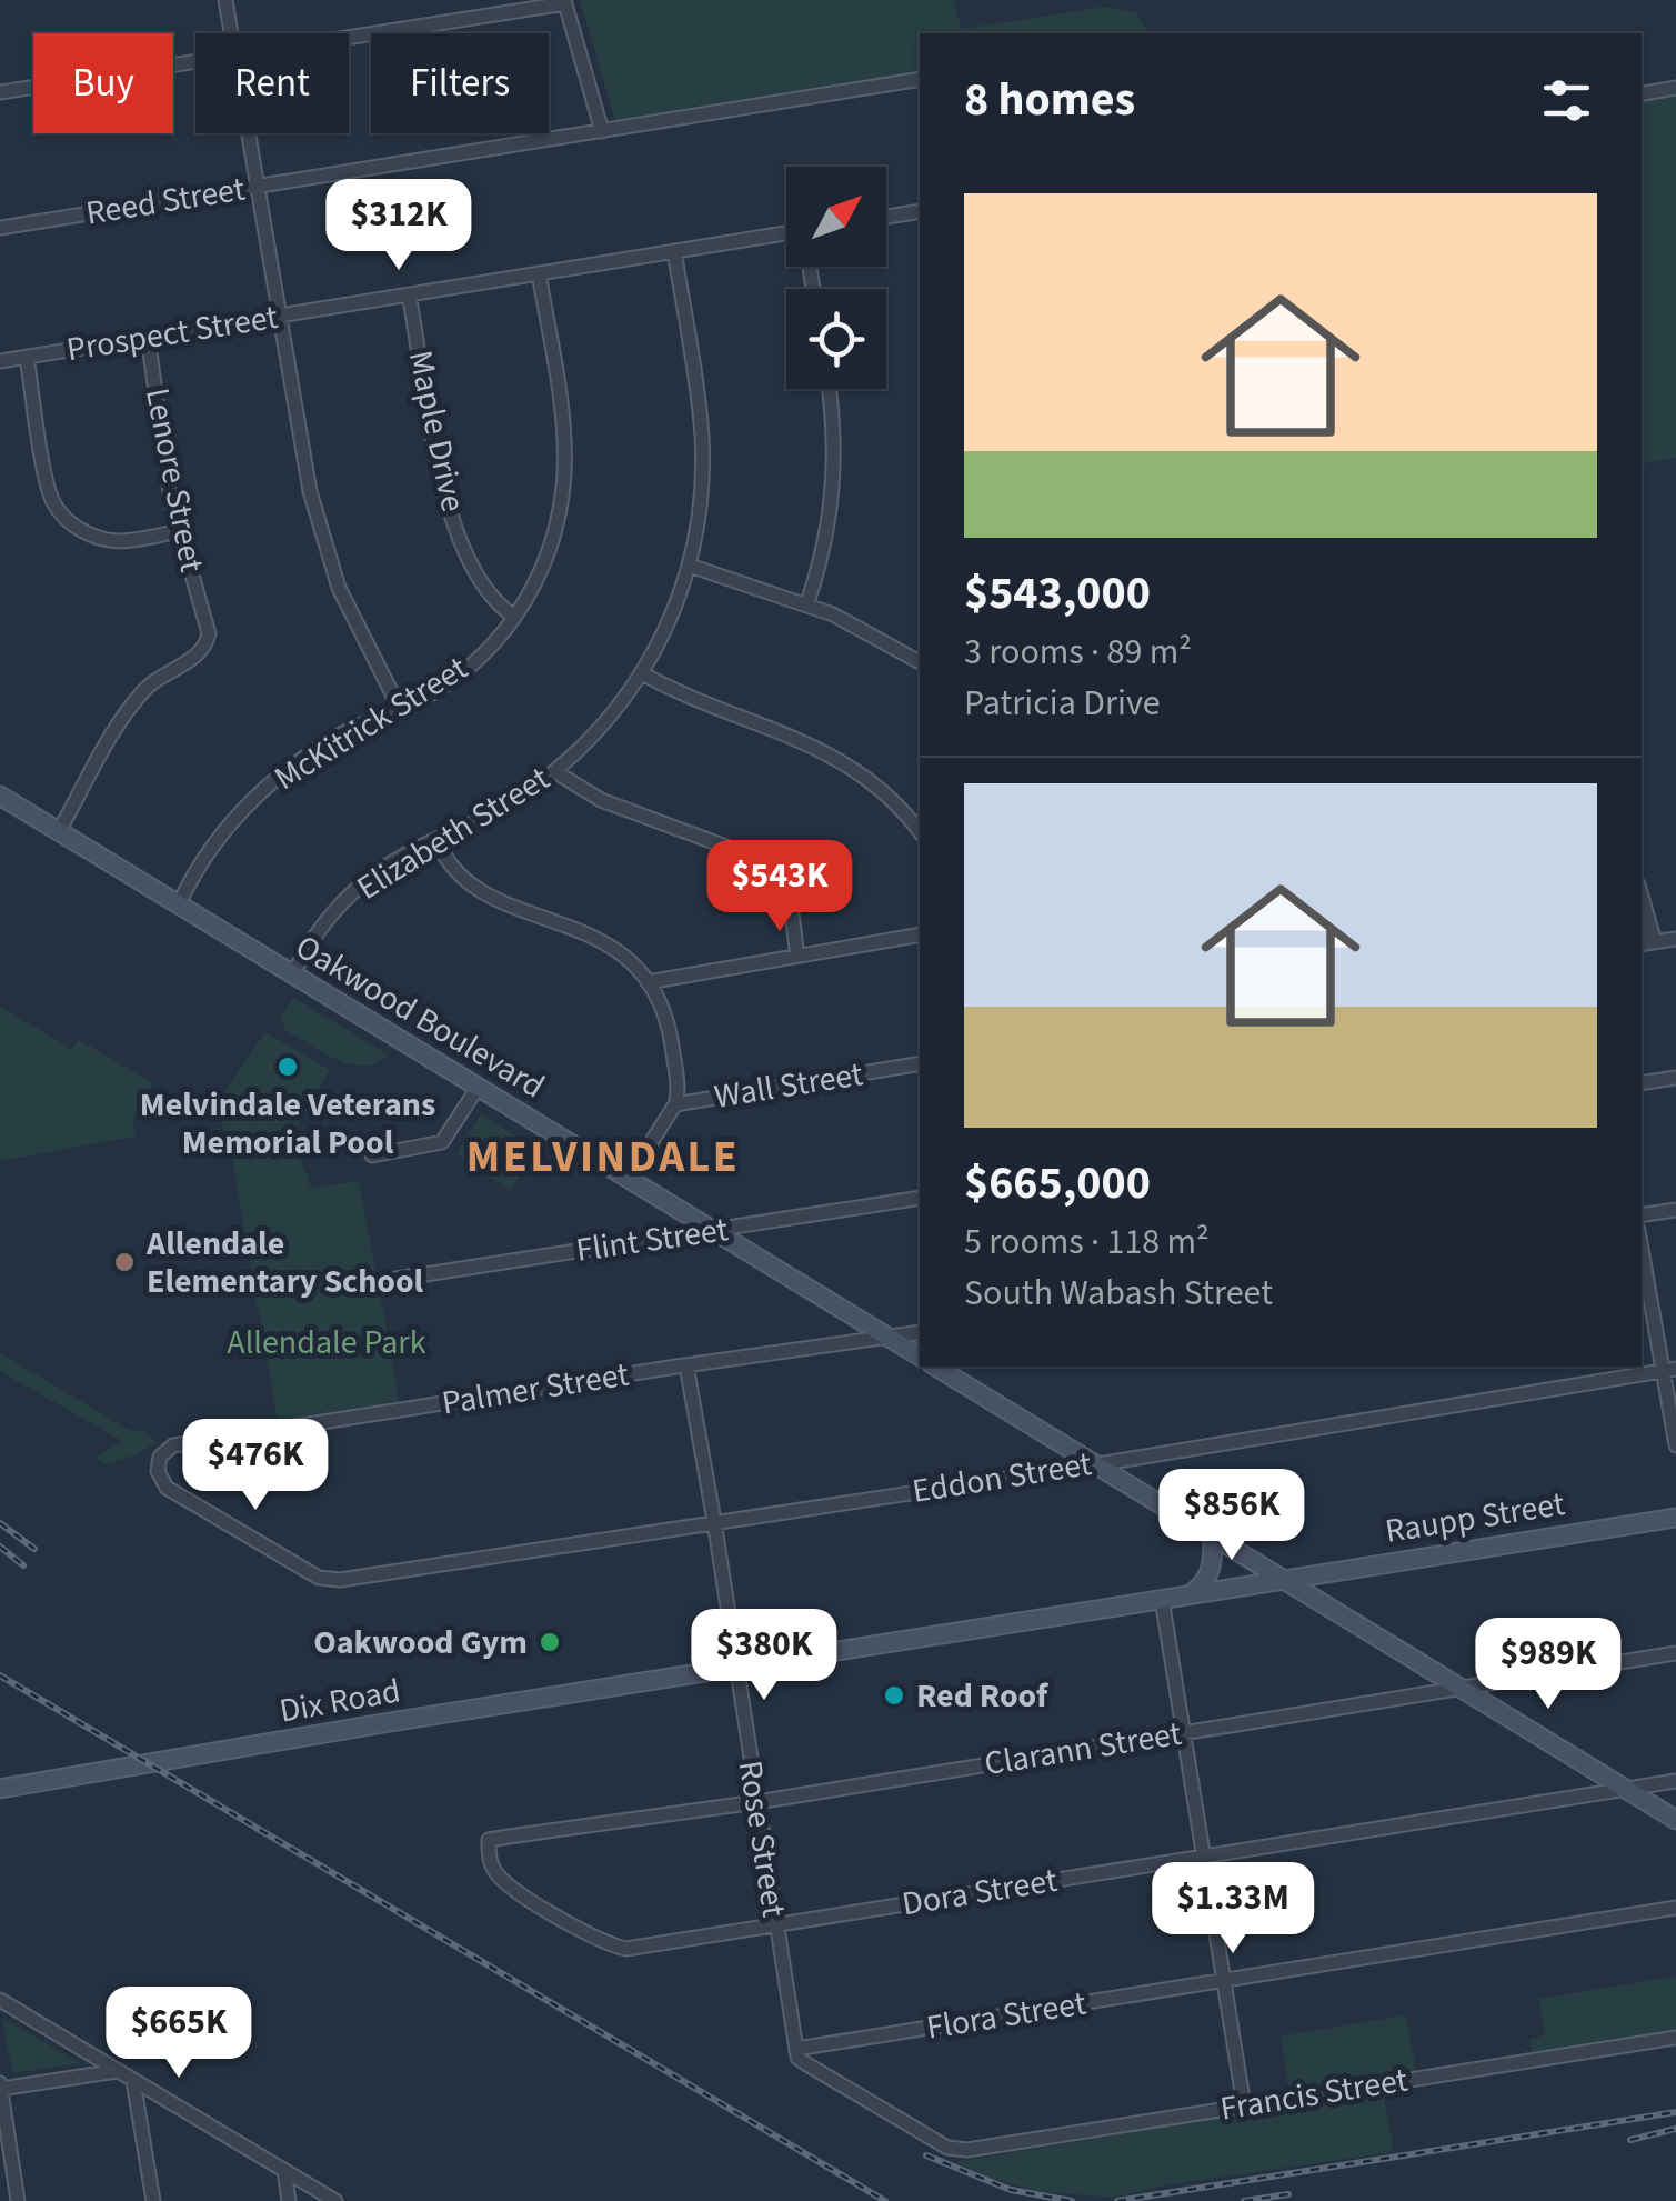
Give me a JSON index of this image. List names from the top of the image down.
{
  "streets": {
    "main road": ["Oakwood Boulevard", "Raupp Street", "Dix Road"],
    "street": [
      "Reed Street",
      "Prospect Street",
      "Maple Drive",
      "Lenore Street",
      "McKitrick Street",
      "Elizabeth Street",
      "Wall Street",
      "Flint Street",
      "Palmer Street",
      "Eddon Street",
      "Clarann Street",
      "Rose Street",
      "Dora Street",
      "Flora Street",
      "Francis Street"
    ]
  },
  "crossings": [
    ["Prospect Street", "Maple Drive"],
    ["Prospect Street", "Lenore Street"],
    ["Prospect Street", "McKitrick Street"],
    ["Prospect Street", "Elizabeth Street"],
    ["Maple Drive", "McKitrick Street"],
    ["Lenore Street", "Oakwood Boulevard"],
    ["McKitrick Street", "Oakwood Boulevard"],
    ["Elizabeth Street", "Oakwood Boulevard"],
    ["Oakwood Boulevard", "Wall Street"],
    ["Oakwood Boulevard", "Flint Street"],
    ["Oakwood Boulevard", "Palmer Street"],
    ["Palmer Street", "Eddon Street"],
    ["Palmer Street", "Rose Street"],
    ["Eddon Street", "Rose Street"],
    ["Raupp Street", "Dix Road"],
    ["Dix Road", "Rose Street"],
    ["Clarann Street", "Rose Street"],
    ["Clarann Street", "Dora Street"],
    ["Rose Street", "Dora Street"],
    ["Rose Street", "Flora Street"],
    ["Rose Street", "Francis Street"],
    ["Flora Street", "Francis Street"]
  ],
  "districts": ["MELVINDALE"],
  "parks": ["Allendale Park"],
  "places": [
    "Melvindale Veterans Memorial Pool",
    "Allendale Elementary School",
    "Oakwood Gym",
    "Red Roof"
  ],
  "north": "top right",
  "page": {
    "chip": ["Buy", "Rent", "Filters"],
    "heading": "8 homes",
    "list": [
      {
        "name": "$543,000",
        "note": "3 rooms · 89 m² · Patricia Drive"
      },
      {
        "name": "$665,000",
        "note": "5 rooms · 118 m² · South Wabash Street"
      }
    ],
    "price": [
      "$312K",
      "$543K",
      "$476K",
      "$856K",
      "$380K",
      "$989K",
      "$1.33M",
      "$665K"
    ]
  }
}
